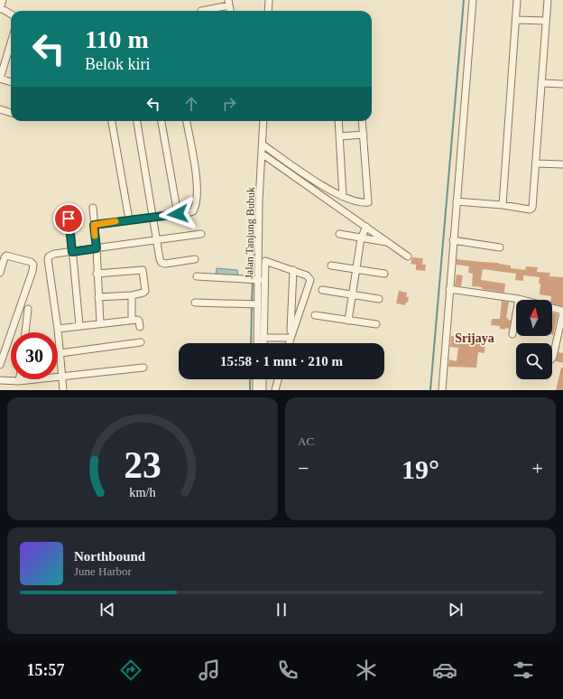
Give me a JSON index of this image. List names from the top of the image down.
{
  "streets": {
    "street": ["Jalan Tanjung Bubuk"]
  },
  "districts": ["Srijaya"],
  "north": "top",
  "page": {
    "turn": ["110 m", "Belok kiri"],
    "limit": "30",
    "trip": "15:58 · 1 mnt · 210 m",
    "tile": "AC",
    "heat": ["−", "19°", "+"],
    "song": ["Northbound", "June Harbor"],
    "tabs": "15:57",
    "gauge": ["23", "km/h"]
  }
}
